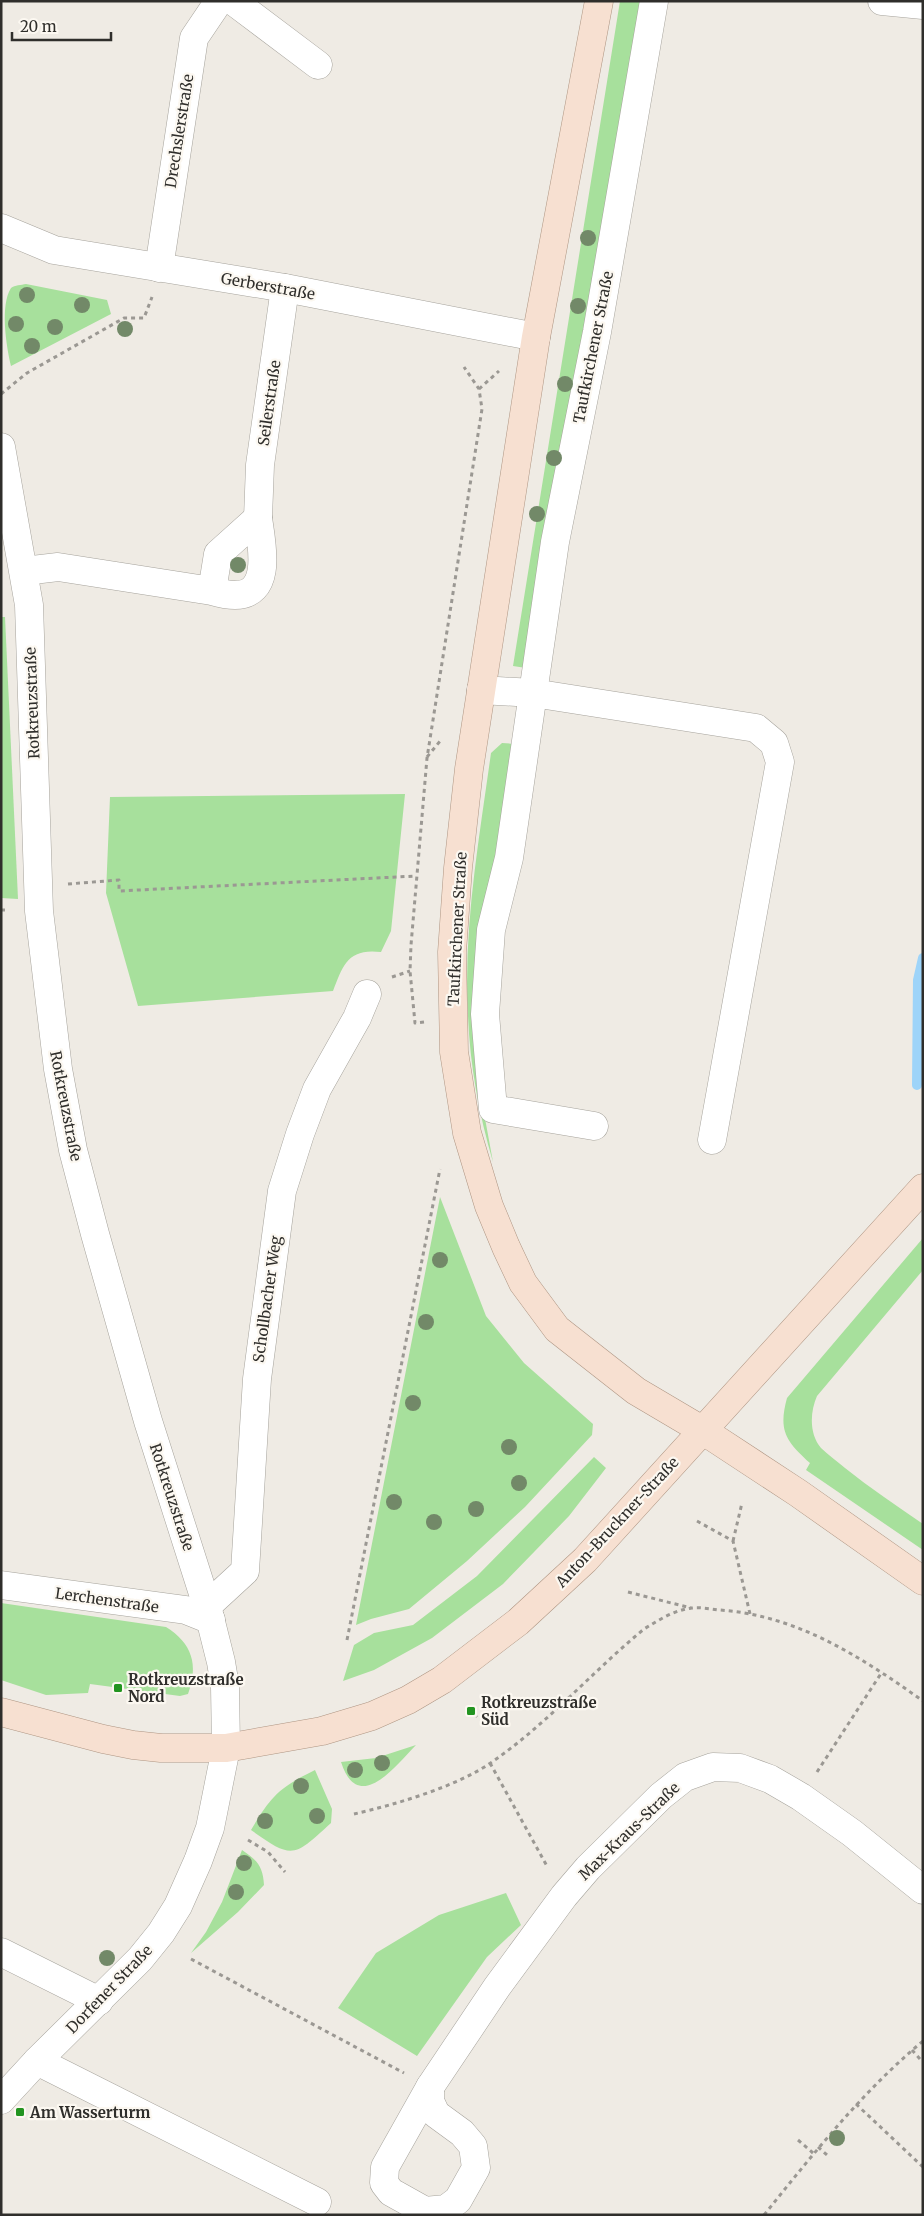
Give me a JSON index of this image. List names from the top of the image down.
{
  "streets": {
    "main road": ["Taufkirchener Straße", "Anton-Bruckner-Straße"],
    "street": [
      "Drechslerstraße",
      "Gerberstraße",
      "Seilerstraße",
      "Rotkreuzstraße",
      "Schollbacher Weg",
      "Lerchenstraße",
      "Max-Kraus-Straße",
      "Dorfener Straße"
    ]
  },
  "crossings": [
    ["Drechslerstraße", "Gerberstraße"],
    ["Gerberstraße", "Taufkirchener Straße"],
    ["Gerberstraße", "Seilerstraße"],
    ["Taufkirchener Straße", "Anton-Bruckner-Straße"],
    ["Seilerstraße", "Rotkreuzstraße"],
    ["Rotkreuzstraße", "Schollbacher Weg"],
    ["Rotkreuzstraße", "Anton-Bruckner-Straße"],
    ["Rotkreuzstraße", "Lerchenstraße"],
    ["Rotkreuzstraße", "Dorfener Straße"],
    ["Schollbacher Weg", "Lerchenstraße"],
    ["Anton-Bruckner-Straße", "Dorfener Straße"]
  ],
  "places": {
    "transit": ["Rotkreuzstraße Nord", "Rotkreuzstraße Süd", "Am Wasserturm"]
  },
  "scale_bar": "20 m"
}
